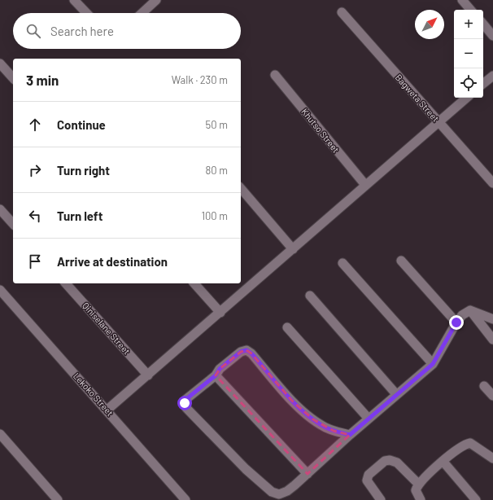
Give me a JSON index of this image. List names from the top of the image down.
{
  "streets": {
    "street": [
      "Bagweta Street",
      "Khutso Street",
      "Qiniselane Street",
      "Lekoko Street"
    ]
  },
  "north": "top right",
  "page": {
    "map_buttons": ["+", "−"],
    "search": "Search here",
    "heading": ["3 min", "Walk · 230 m"],
    "list": [
      ["Continue", "50 m"],
      ["Turn right", "80 m"],
      ["Turn left", "100 m"],
      "Arrive at destination"
    ]
  }
}
